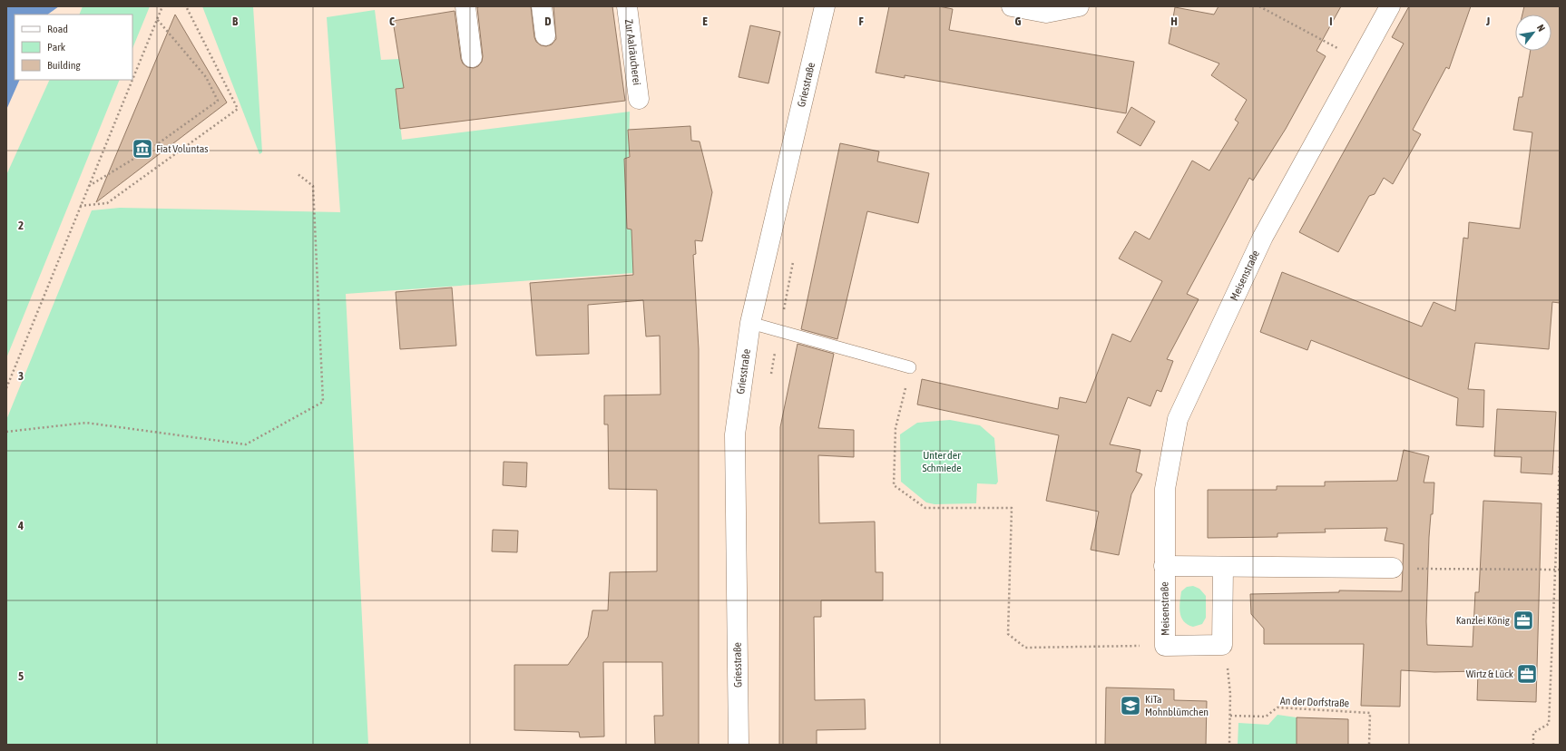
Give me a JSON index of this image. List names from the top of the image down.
{
  "streets": {
    "street": ["Zur Aalräucherei", "Griesstraße", "Meisenstraße"],
    "path": ["An der Dorfstraße"]
  },
  "parks": ["Unter der Schmiede"],
  "places": {
    "museum": ["Fiat Voluntas"],
    "office": ["Kanzlei König", "Wirtz & Lück"],
    "school or university": ["KiTa Mohnblümchen"]
  },
  "legend": ["Road", "Park", "Building"],
  "north": "top right",
  "grid": {
    "columns": [
      "B",
      "C",
      "D",
      "E",
      "F",
      "G",
      "H",
      "I",
      "J"
    ],
    "rows": [
      "2",
      "3",
      "4",
      "5"
    ]
  }
}
